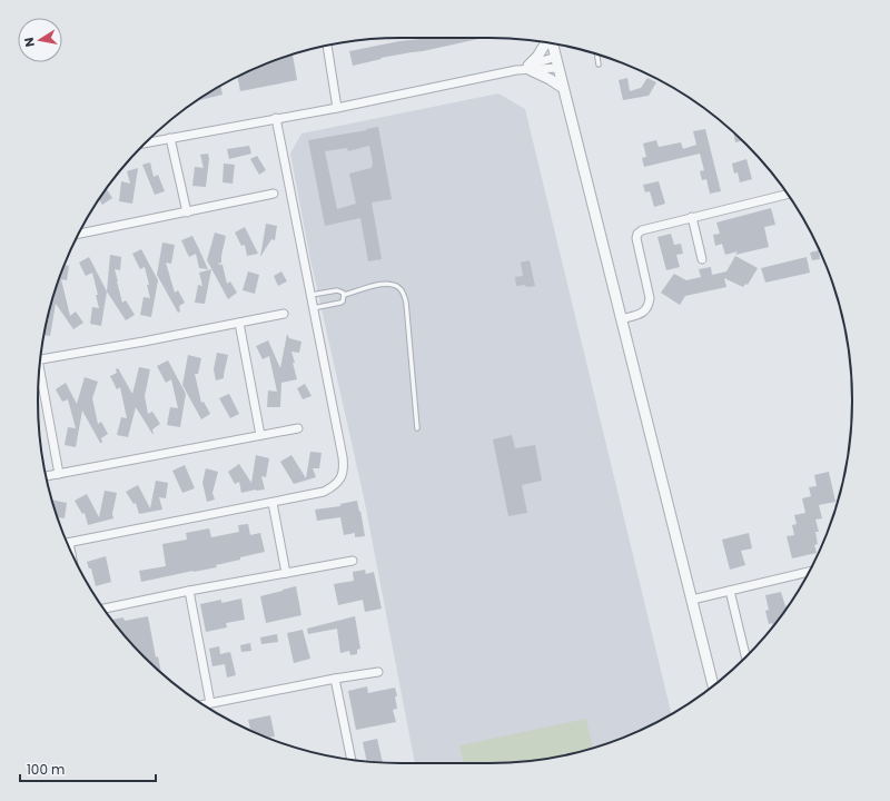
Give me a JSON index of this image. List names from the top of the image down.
{
  "scale_bar": "100 m",
  "north": "left"
}
